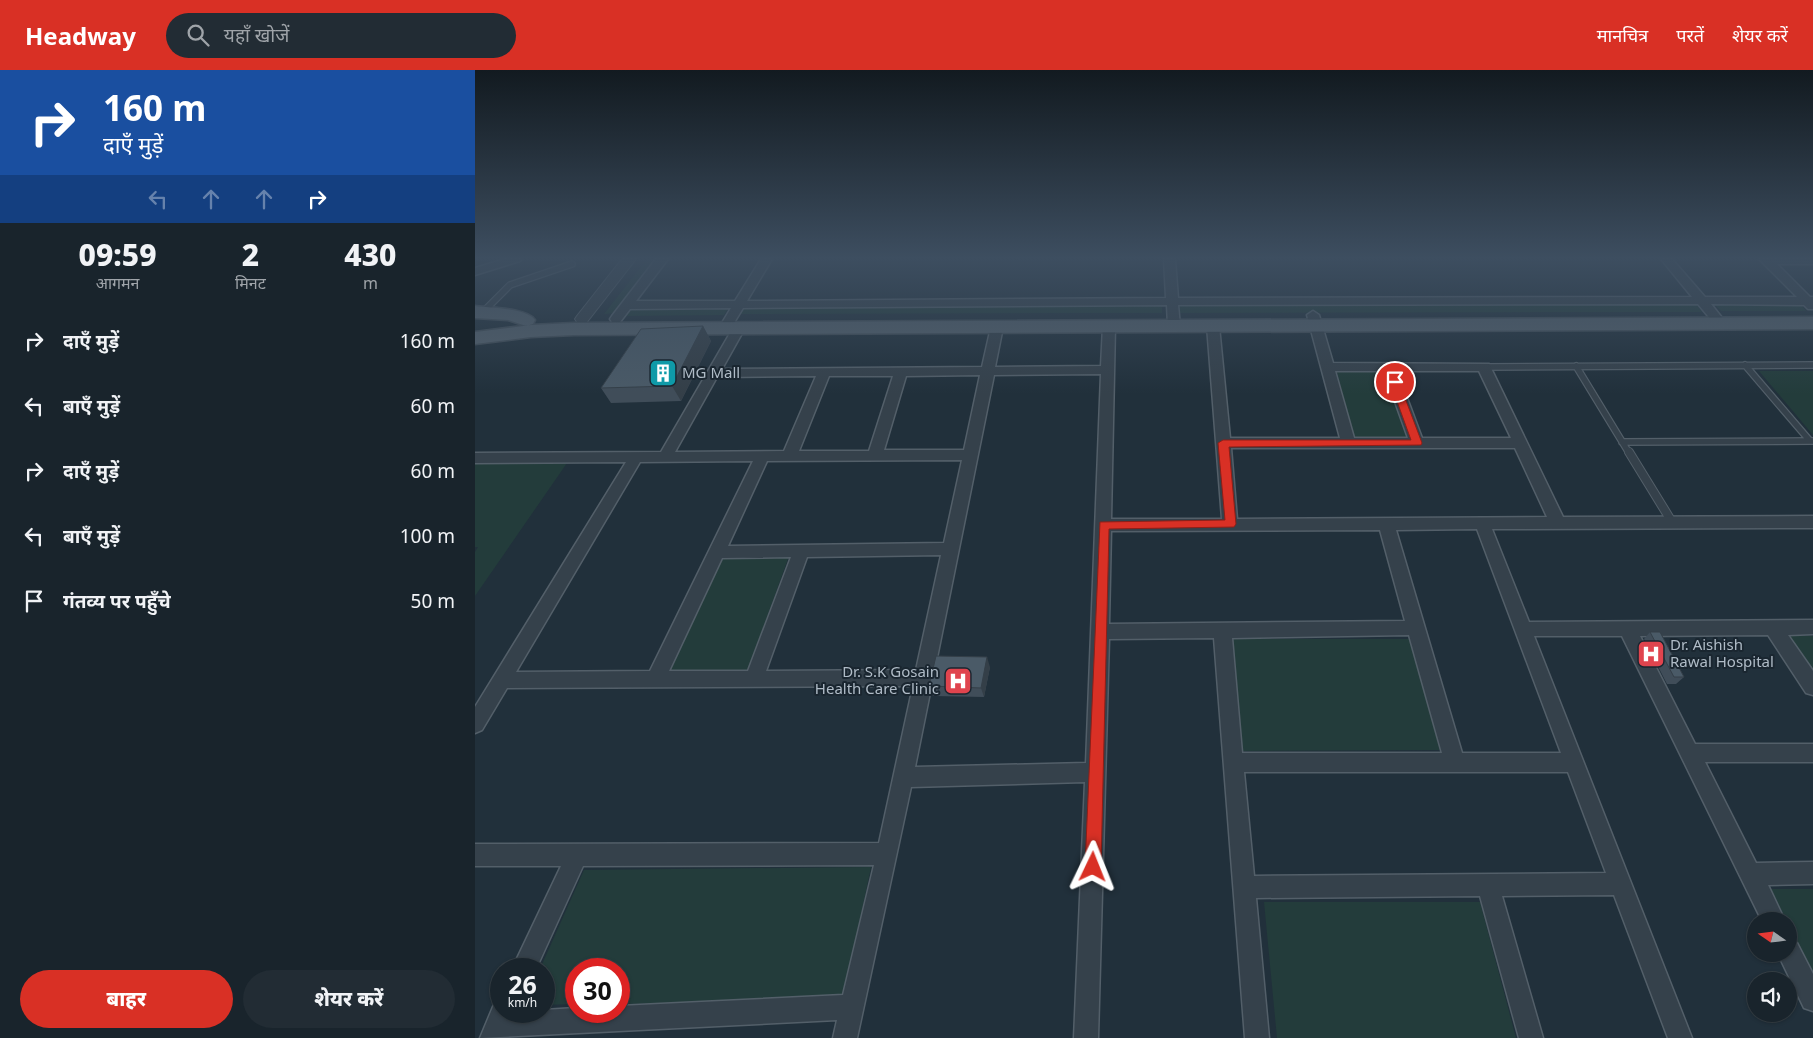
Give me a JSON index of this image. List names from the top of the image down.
{
  "places": {
    "building": ["MG Mall"],
    "hospital": ["Dr. Aishish Rawal Hospital", "Dr. S.K Gosain Health Care Clinic"]
  },
  "north": "left",
  "page": {
    "header": "Headway",
    "search": "यहाँ खोजें",
    "nav": ["मानचित्र", "परतें", "शेयर करें"],
    "turn": ["160 m", "दाएँ मुड़ें"],
    "eta": [
      "09:59",
      "आगमन",
      "2",
      "मिनट",
      "430",
      "m"
    ],
    "list": [
      {
        "name": "दाएँ मुड़ें",
        "value": "160 m"
      },
      {
        "name": "बाएँ मुड़ें",
        "value": "60 m"
      },
      {
        "name": "दाएँ मुड़ें",
        "value": "60 m"
      },
      {
        "name": "बाएँ मुड़ें",
        "value": "100 m"
      },
      {
        "name": "गंतव्य पर पहुँचे",
        "value": "50 m"
      }
    ],
    "speed": "26 km/h",
    "limit": "30",
    "buttons": ["बाहर", "शेयर करें"]
  }
}
